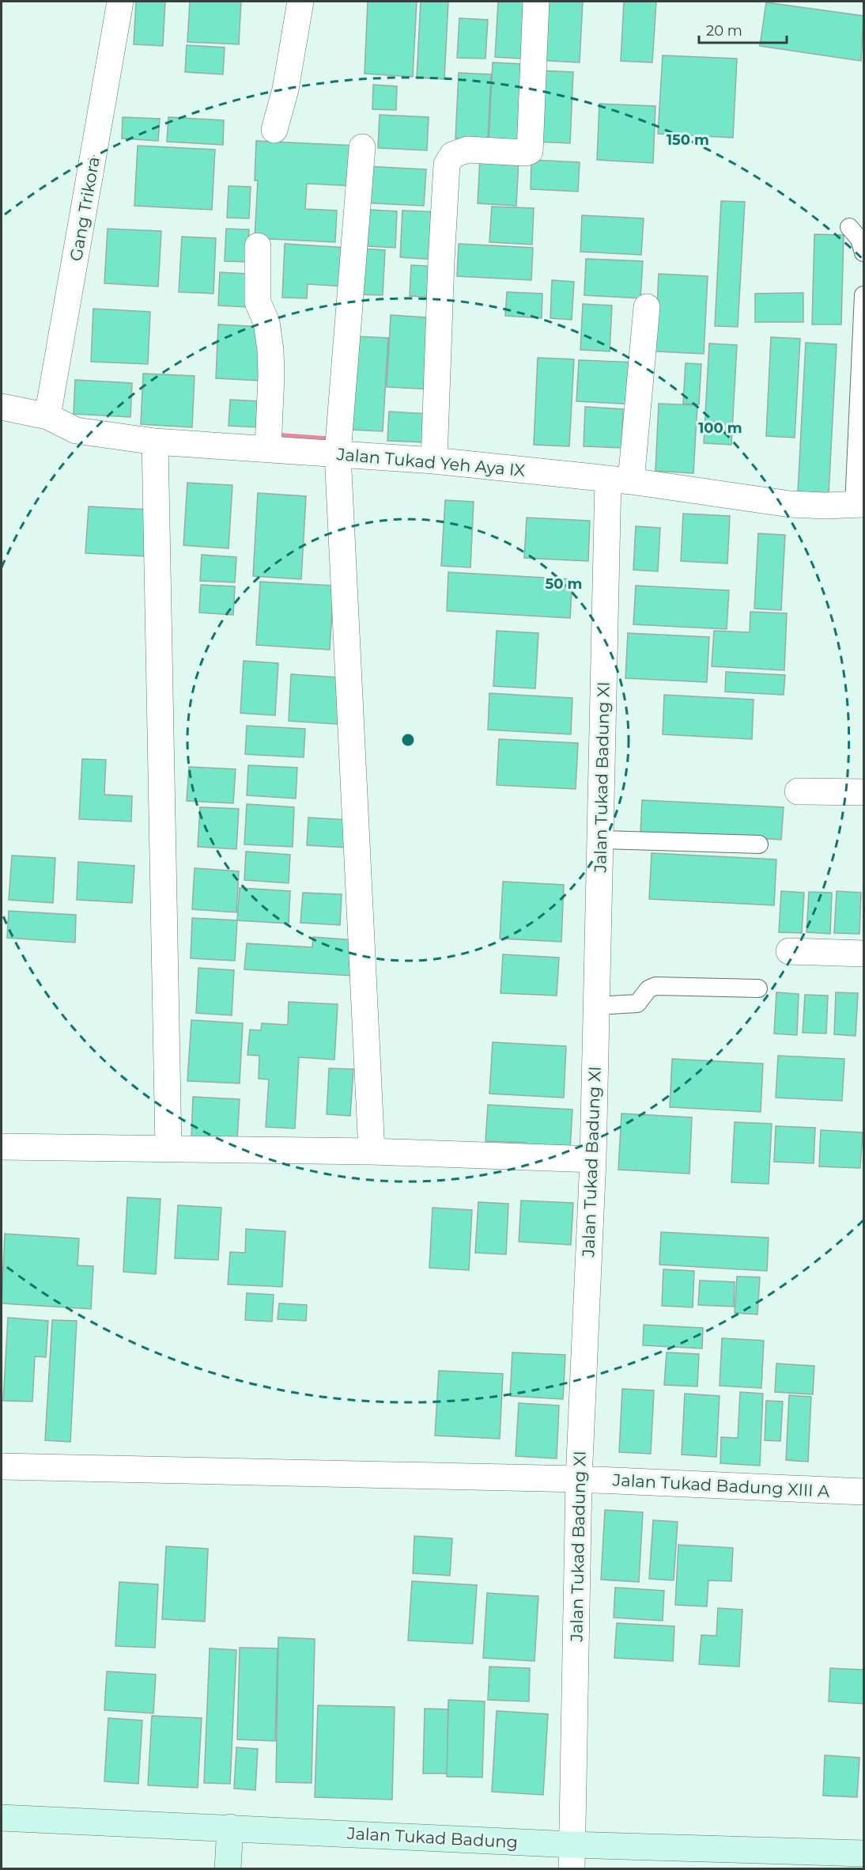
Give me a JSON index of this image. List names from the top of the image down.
{
  "streets": {
    "street": [
      "Gang Trikora",
      "Jalan Tukad Yeh Aya IX",
      "Jalan Tukad Badung XI",
      "Jalan Tukad Badung XIII A",
      "Jalan Tukad Badung"
    ]
  },
  "crossings": [
    ["Gang Trikora", "Jalan Tukad Yeh Aya IX"],
    ["Jalan Tukad Yeh Aya IX", "Jalan Tukad Badung XI"],
    ["Jalan Tukad Badung XI", "Jalan Tukad Badung XIII A"],
    ["Jalan Tukad Badung XI", "Jalan Tukad Badung"]
  ],
  "scale_bar": "20 m",
  "rings": ["150 m", "100 m", "50 m"]
}
